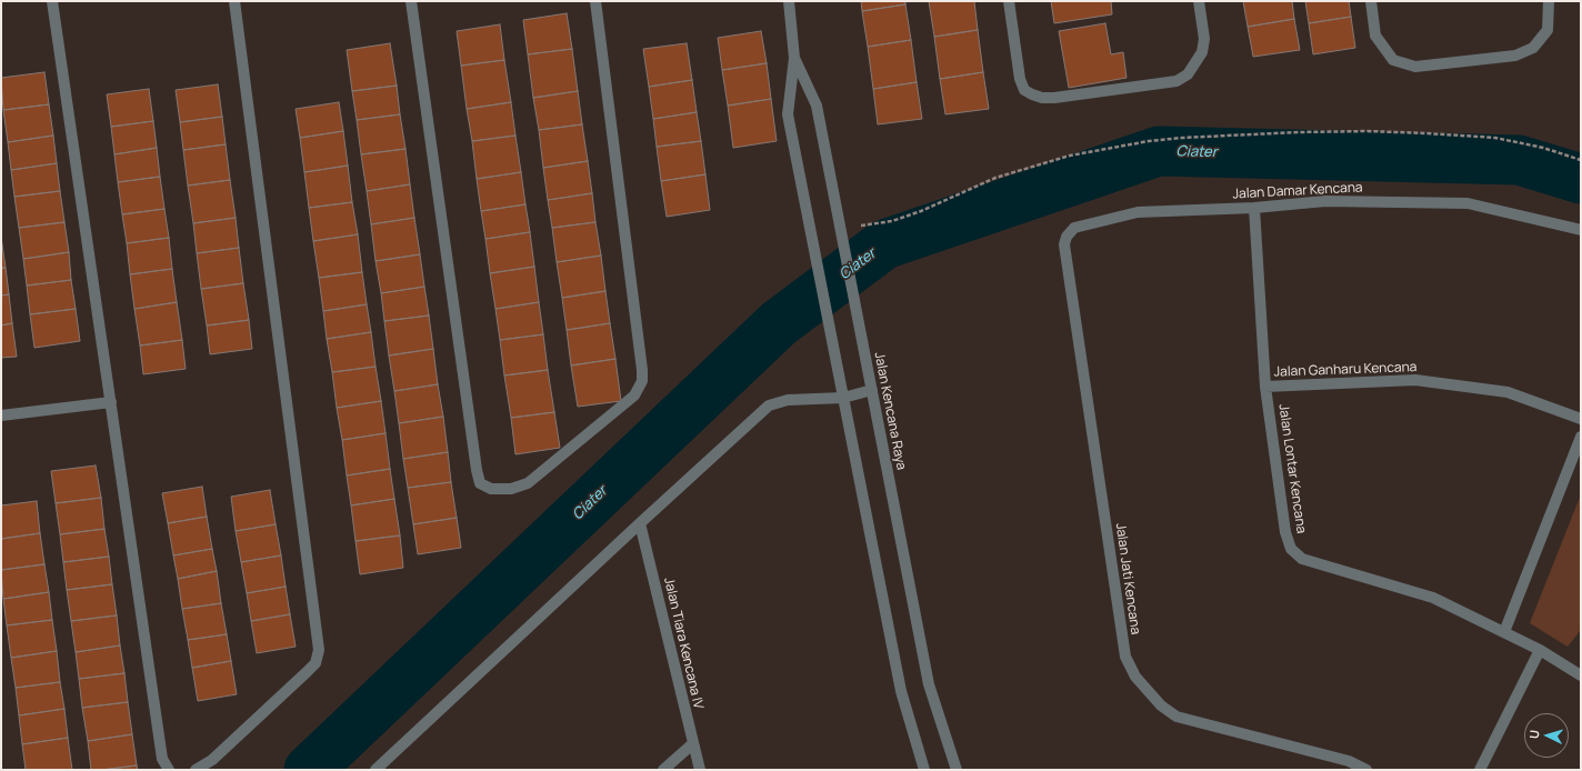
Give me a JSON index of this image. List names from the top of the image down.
{
  "streets": {
    "street": [
      "Jalan Damar Kencana",
      "Jalan Ganharu Kencana",
      "Jalan Kencana Raya",
      "Jalan Lontar Kencana",
      "Jalan Jati Kencana",
      "Jalan Tiara Kencana IV"
    ]
  },
  "crossings": [
    ["Jalan Damar Kencana", "Jalan Lontar Kencana"],
    ["Jalan Damar Kencana", "Jalan Jati Kencana"],
    ["Jalan Ganharu Kencana", "Jalan Lontar Kencana"]
  ],
  "water": ["Ciater"],
  "north": "left"
}
